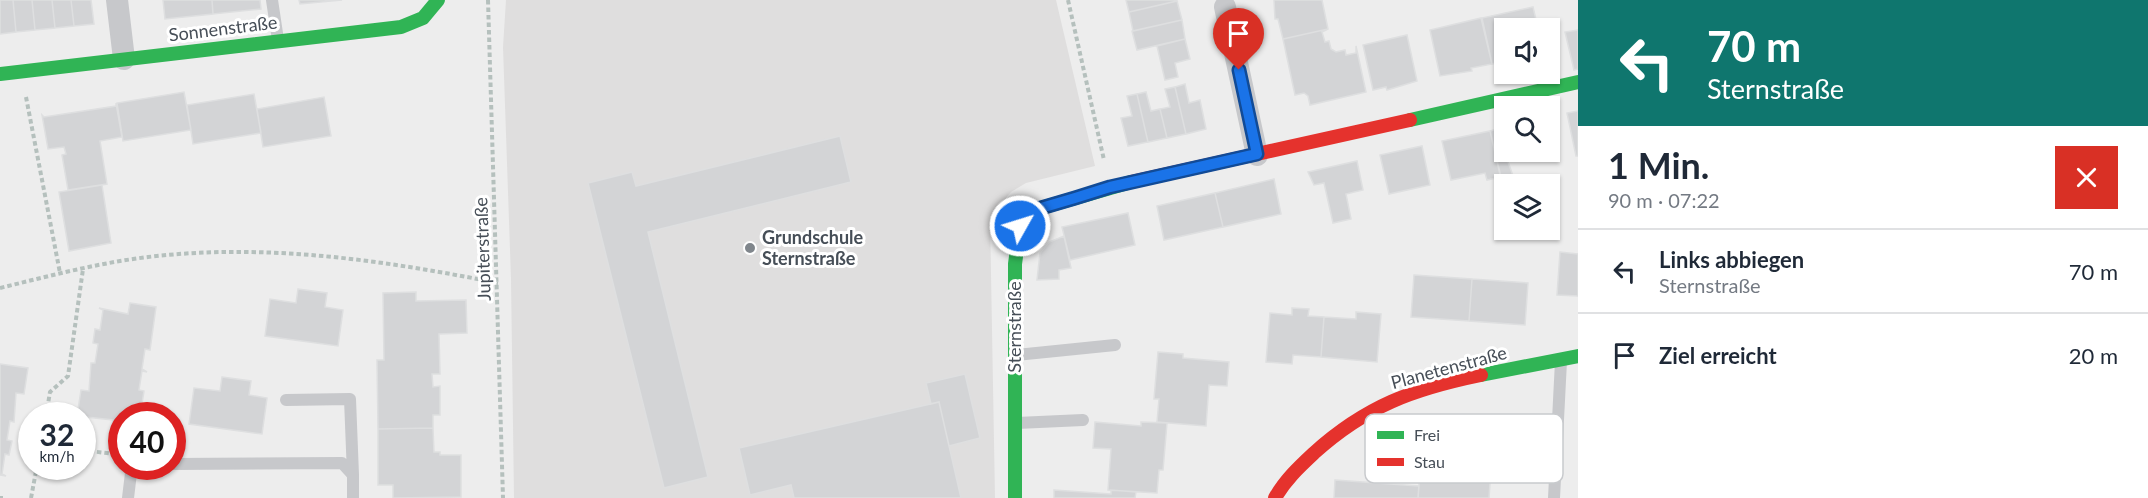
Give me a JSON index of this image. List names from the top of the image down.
{
  "streets": {
    "street": ["Sonnenstraße", "Sternstraße", "Planetenstraße"],
    "path": ["Jupiterstraße"]
  },
  "places": ["Grundschule Sternstraße"],
  "legend": ["Frei", "Stau"],
  "page": {
    "turn": ["70 m", "Sternstraße"],
    "heading": ["1 Min.", "90 m · 07:22"],
    "list": [
      {
        "name": "Links abbiegen",
        "note": "Sternstraße",
        "value": "70 m"
      },
      {
        "name": "Ziel erreicht",
        "value": "20 m"
      }
    ],
    "speed": "32 km/h",
    "limit": "40"
  }
}
